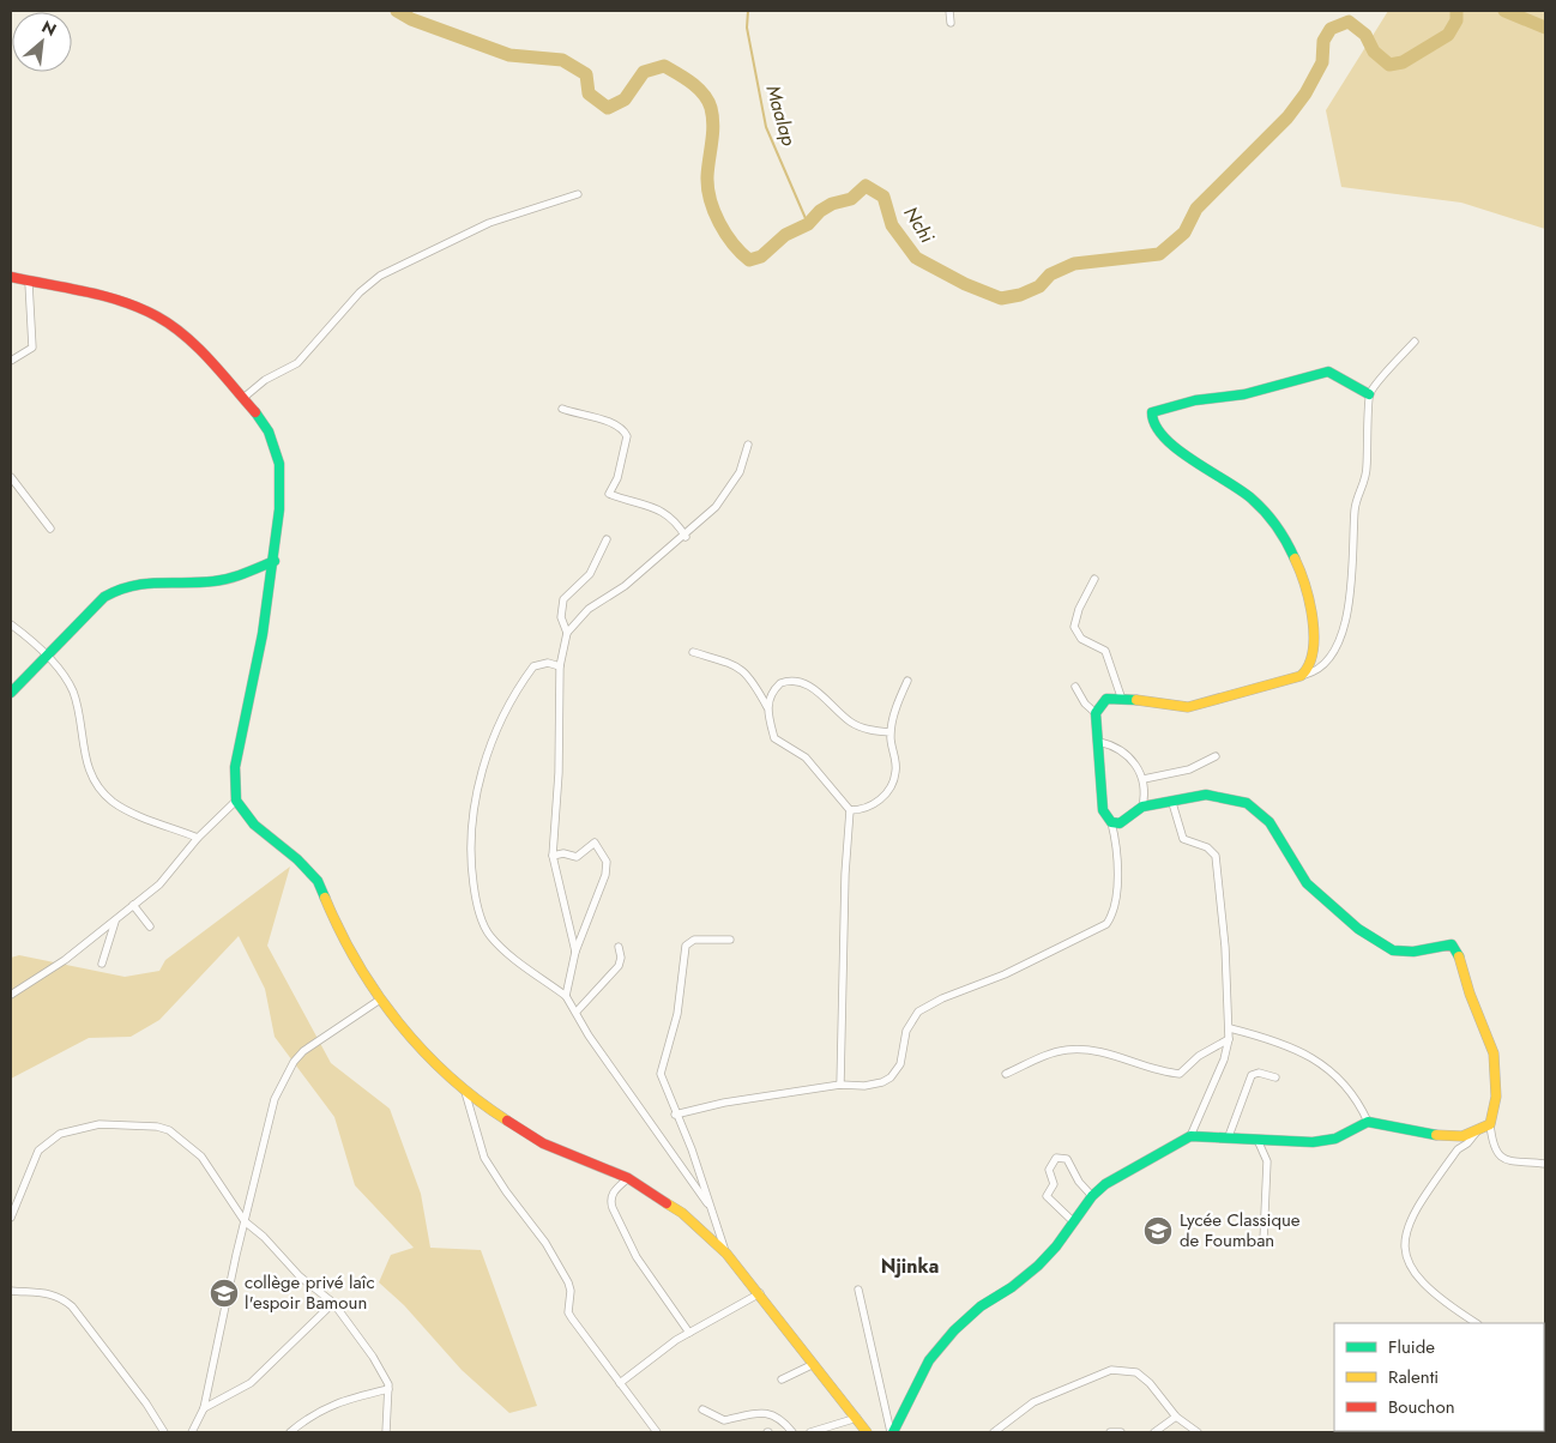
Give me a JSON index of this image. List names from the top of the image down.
{
  "districts": ["Njinka"],
  "water": ["Maalap", "Nchi"],
  "places": {
    "school or university": ["Lycée Classique de Foumban", "collège privé laîc l'espoir Bamoun"]
  },
  "legend": ["Fluide", "Ralenti", "Bouchon"],
  "north": "top right"
}
